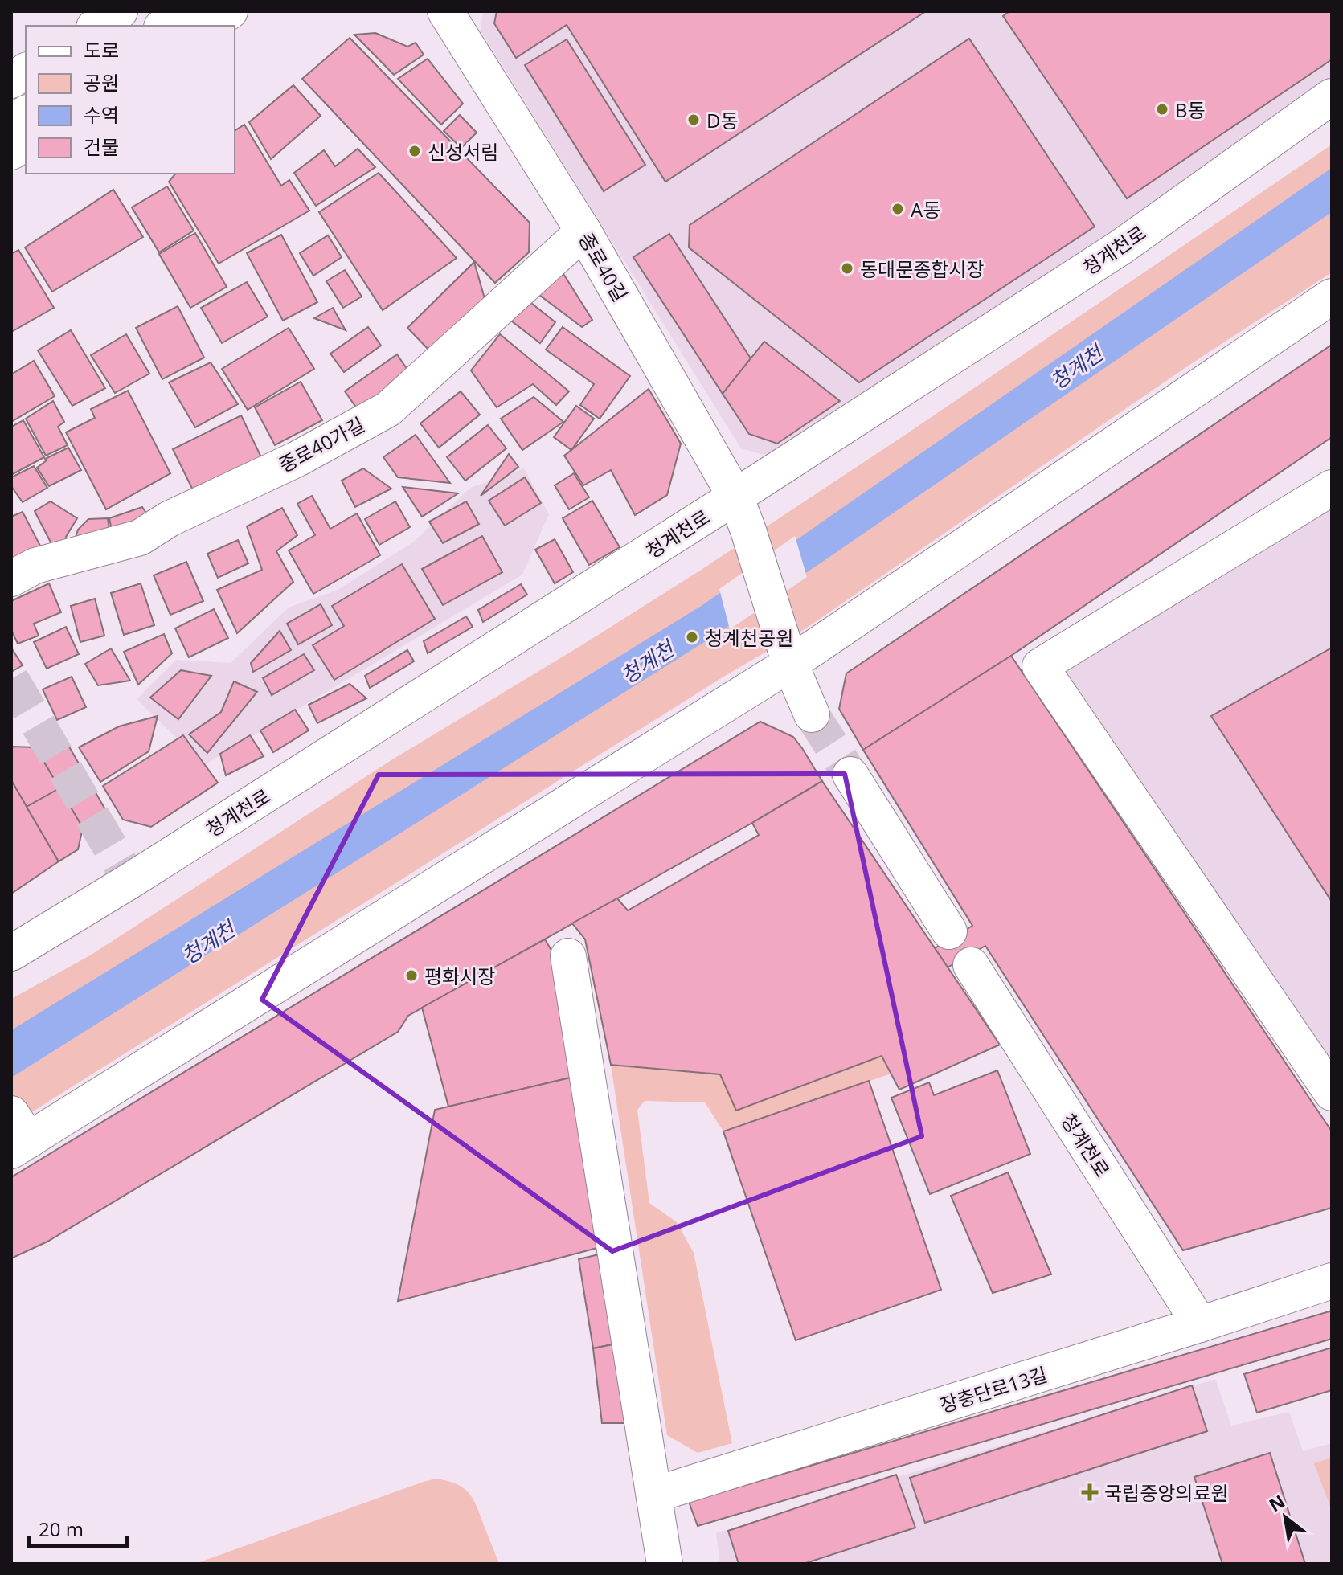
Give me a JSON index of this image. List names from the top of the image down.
{
  "streets": {
    "street": [
      "청계천로",
      "종로40길",
      "종로40가길",
      "장충단로13길"
    ]
  },
  "crossings": [
    ["청계천로", "종로40길"],
    ["청계천로", "장충단로13길"],
    ["종로40길", "종로40가길"]
  ],
  "water": ["청계천"],
  "places": {
    "other": [
      "B동",
      "D동",
      "신성서림",
      "A동",
      "동대문종합시장",
      "청계천공원",
      "평화시장"
    ],
    "health": ["국립중앙의료원"]
  },
  "legend": [
    "도로",
    "공원",
    "수역",
    "건물"
  ],
  "scale_bar": "20 m",
  "north": "top left"
}
